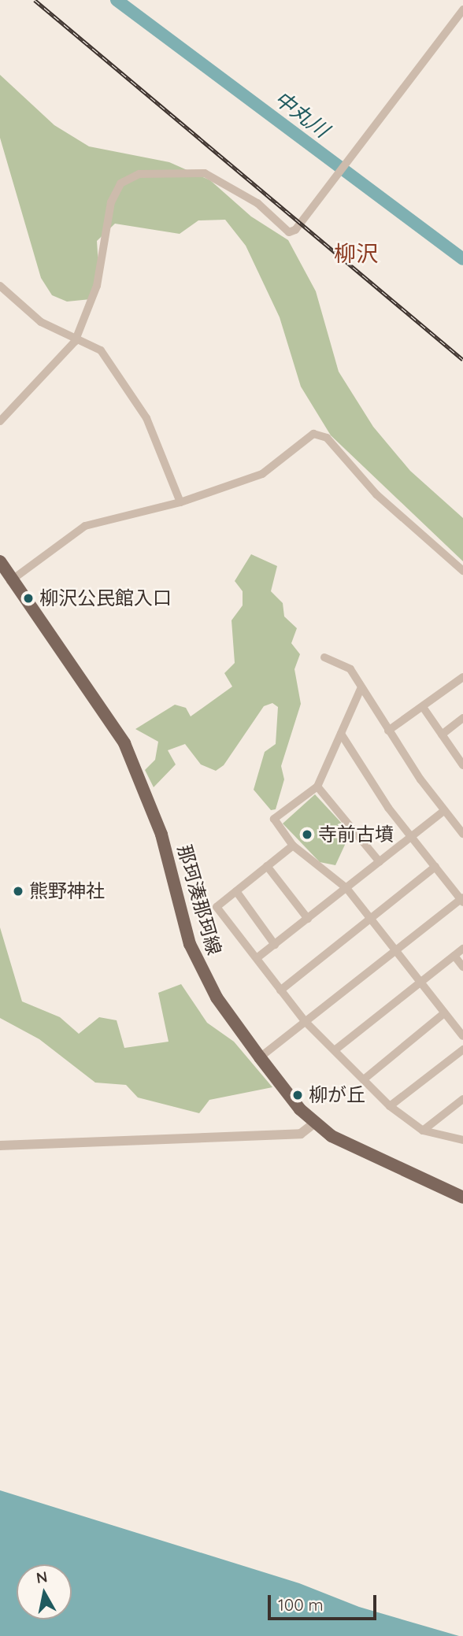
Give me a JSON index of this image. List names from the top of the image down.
{
  "streets": {
    "main road": ["那珂湊那珂線"]
  },
  "districts": ["柳沢"],
  "water": ["中丸川"],
  "places": [
    "柳沢公民館入口",
    "寺前古墳",
    "熊野神社",
    "柳が丘"
  ],
  "scale_bar": "100 m",
  "north": "top"
}
